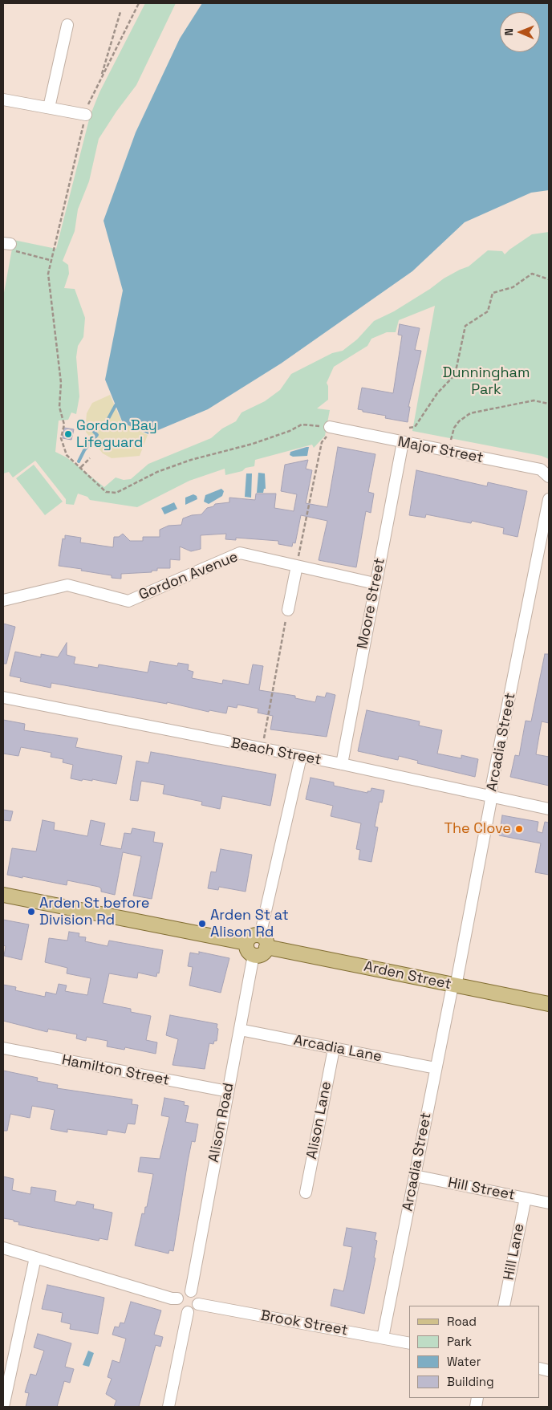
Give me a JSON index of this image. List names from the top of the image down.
{
  "streets": {
    "main road": ["Arden Street"],
    "street": [
      "Major Street",
      "Gordon Avenue",
      "Moore Street",
      "Arcadia Street",
      "Beach Street",
      "Arcadia Lane",
      "Hamilton Street",
      "Alison Lane",
      "Alison Road",
      "Hill Street",
      "Hill Lane",
      "Brook Street"
    ]
  },
  "crossings": [
    ["Major Street", "Moore Street"],
    ["Gordon Avenue", "Moore Street"],
    ["Moore Street", "Beach Street"],
    ["Arcadia Street", "Beach Street"],
    ["Arcadia Street", "Arden Street"],
    ["Arcadia Street", "Arcadia Lane"],
    ["Arcadia Street", "Hill Street"],
    ["Arcadia Street", "Brook Street"],
    ["Arcadia Lane", "Alison Lane"],
    ["Arcadia Lane", "Alison Road"],
    ["Hamilton Street", "Alison Road"],
    ["Alison Road", "Brook Street"],
    ["Hill Street", "Hill Lane"]
  ],
  "parks": ["Dunningham Park"],
  "places": [
    "Gordon Bay Lifeguard",
    "The Clove",
    "Arden St before Division Rd",
    "Arden St at Alison Rd"
  ],
  "legend": [
    "Road",
    "Park",
    "Water",
    "Building"
  ],
  "north": "left"
}
